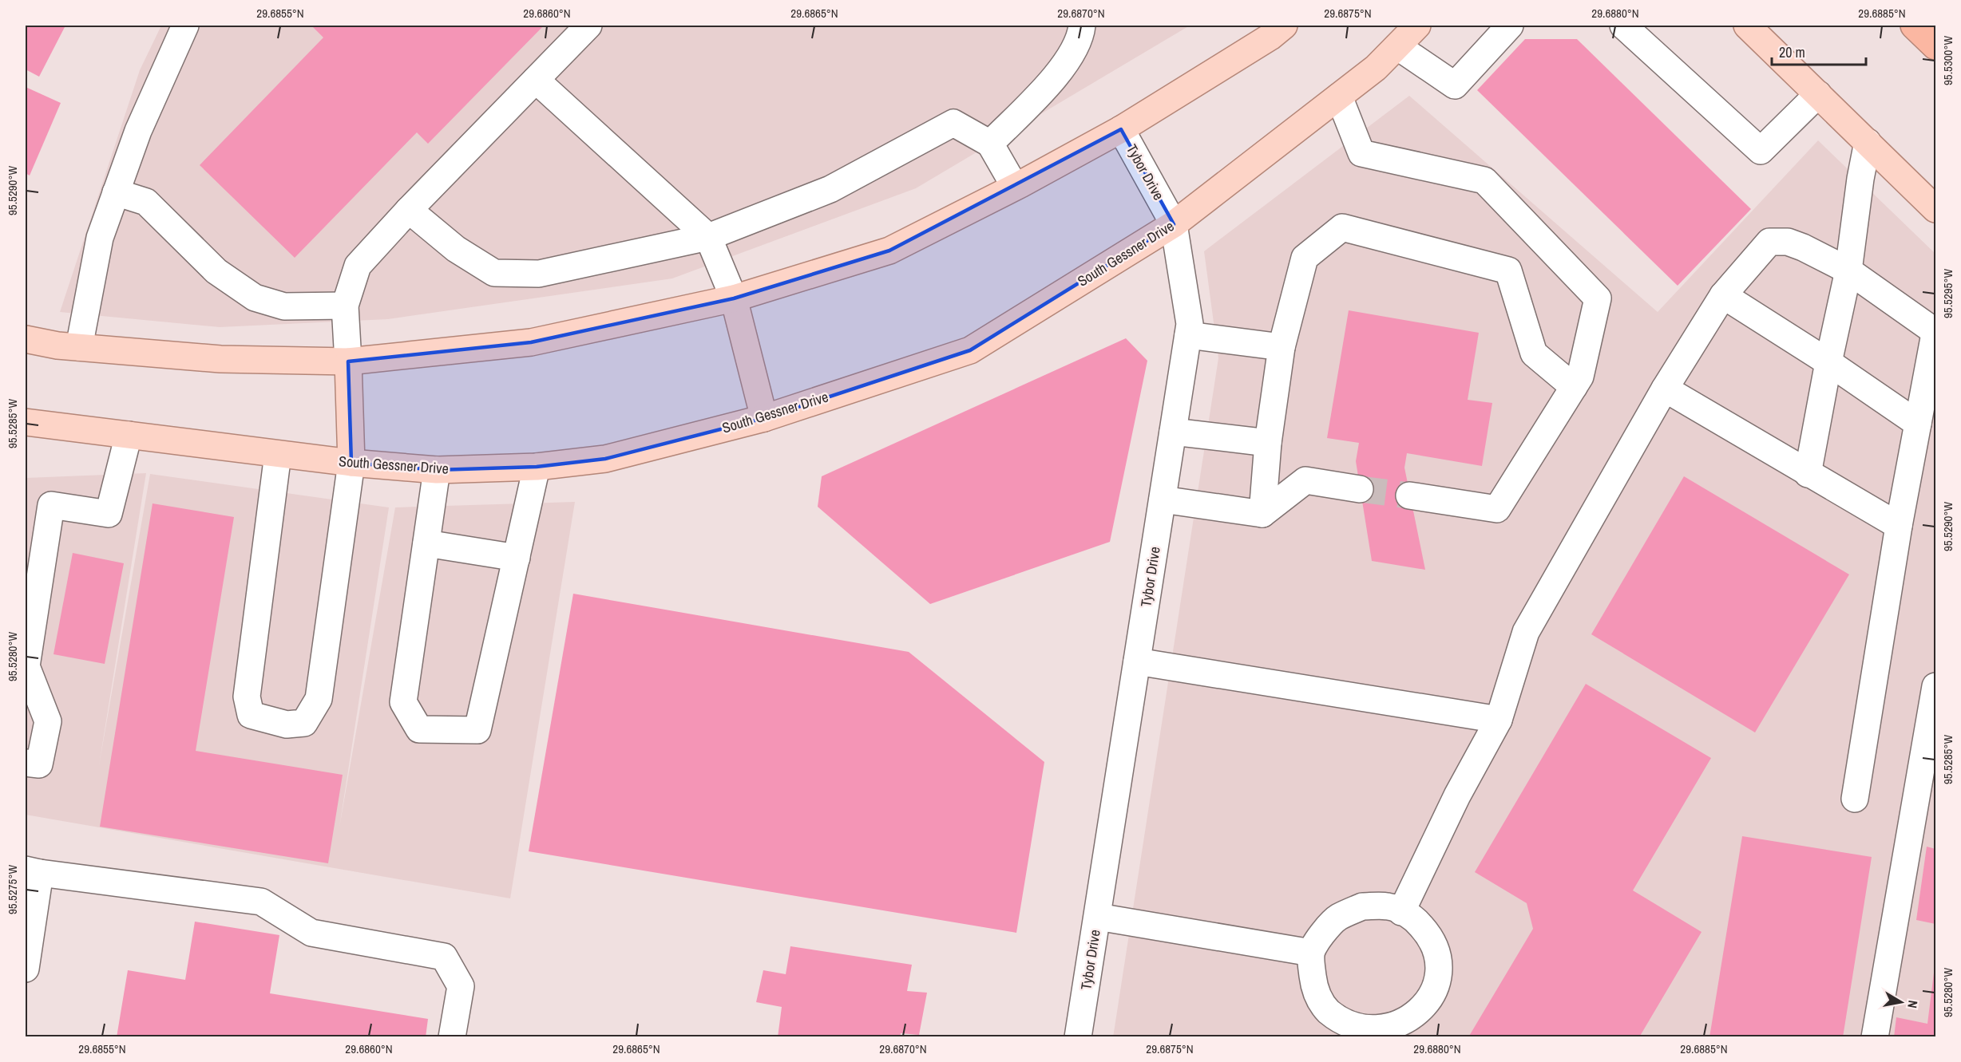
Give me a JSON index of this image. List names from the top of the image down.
{
  "streets": {
    "main road": ["South Gessner Drive"],
    "street": ["Tybor Drive"]
  },
  "crossings": [
    ["Tybor Drive", "South Gessner Drive"]
  ],
  "scale_bar": "20 m",
  "north": "right",
  "coordinates": [
    "29.6855°N",
    "29.6860°N",
    "29.6865°N",
    "29.6870°N",
    "29.6875°N",
    "29.6880°N",
    "29.6885°N",
    "95.5300°W",
    "95.5290°W",
    "95.5295°W",
    "95.5285°W",
    "95.5280°W",
    "95.5275°W"
  ]
}
